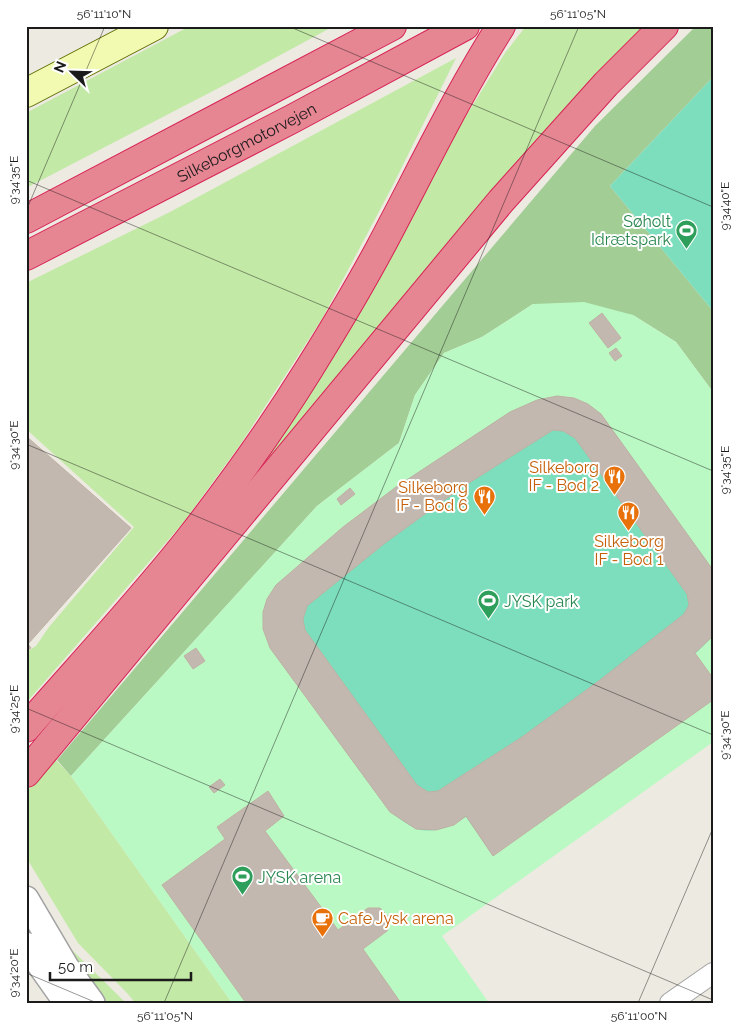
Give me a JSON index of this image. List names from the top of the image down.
{
  "streets": {
    "highway": ["Silkeborgmotorvejen"]
  },
  "places": {
    "sports": ["Søholt Idrætspark", "JYSK park", "JYSK arena"],
    "restaurant": ["Silkeborg IF - Bod 2", "Silkeborg IF - Bod 6", "Silkeborg IF - Bod 1"],
    "cafe": ["Cafe Jysk arena"]
  },
  "scale_bar": "50 m",
  "north": "top left",
  "coordinates": [
    "56°11'10\"N",
    "56°11'05\"N",
    "9°34'35\"E",
    "9°34'40\"E",
    "9°34'30\"E",
    "9°34'25\"E",
    "9°34'20\"E",
    "56°11'00\"N"
  ]
}
